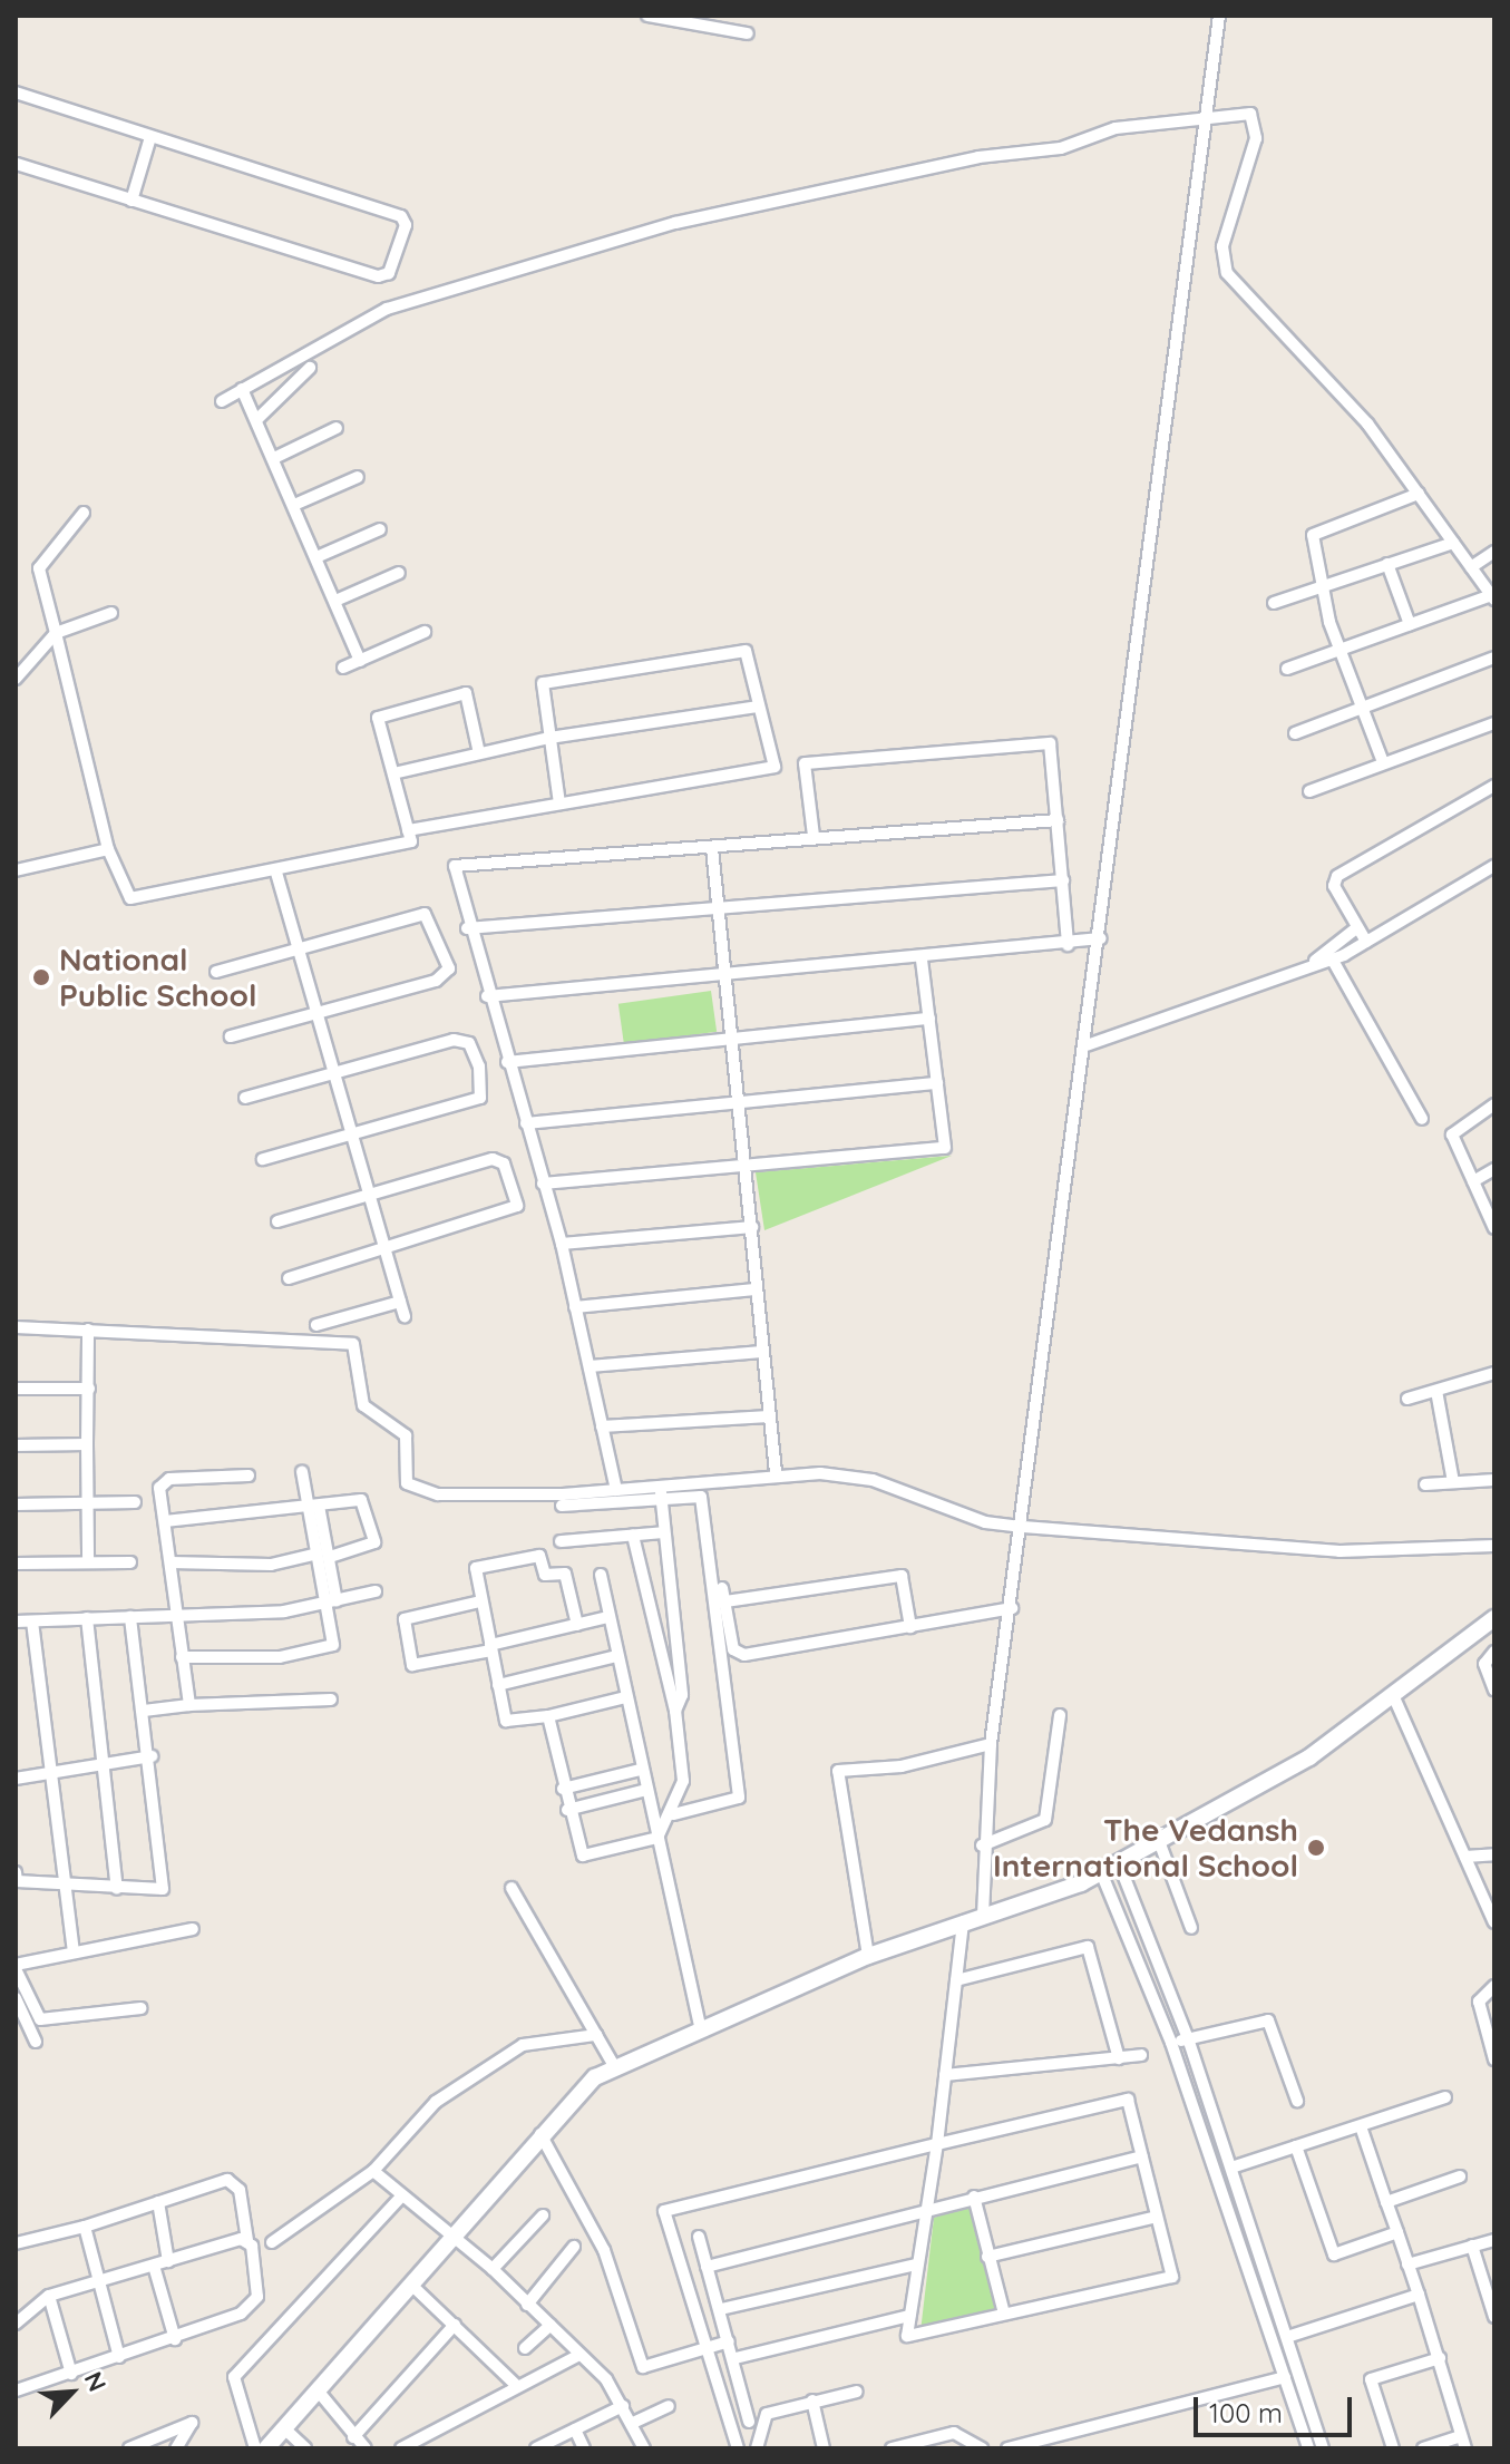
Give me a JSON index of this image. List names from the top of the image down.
{
  "places": ["National Public School", "The Vedansh International School"],
  "scale_bar": "100 m",
  "north": "top right"
}
